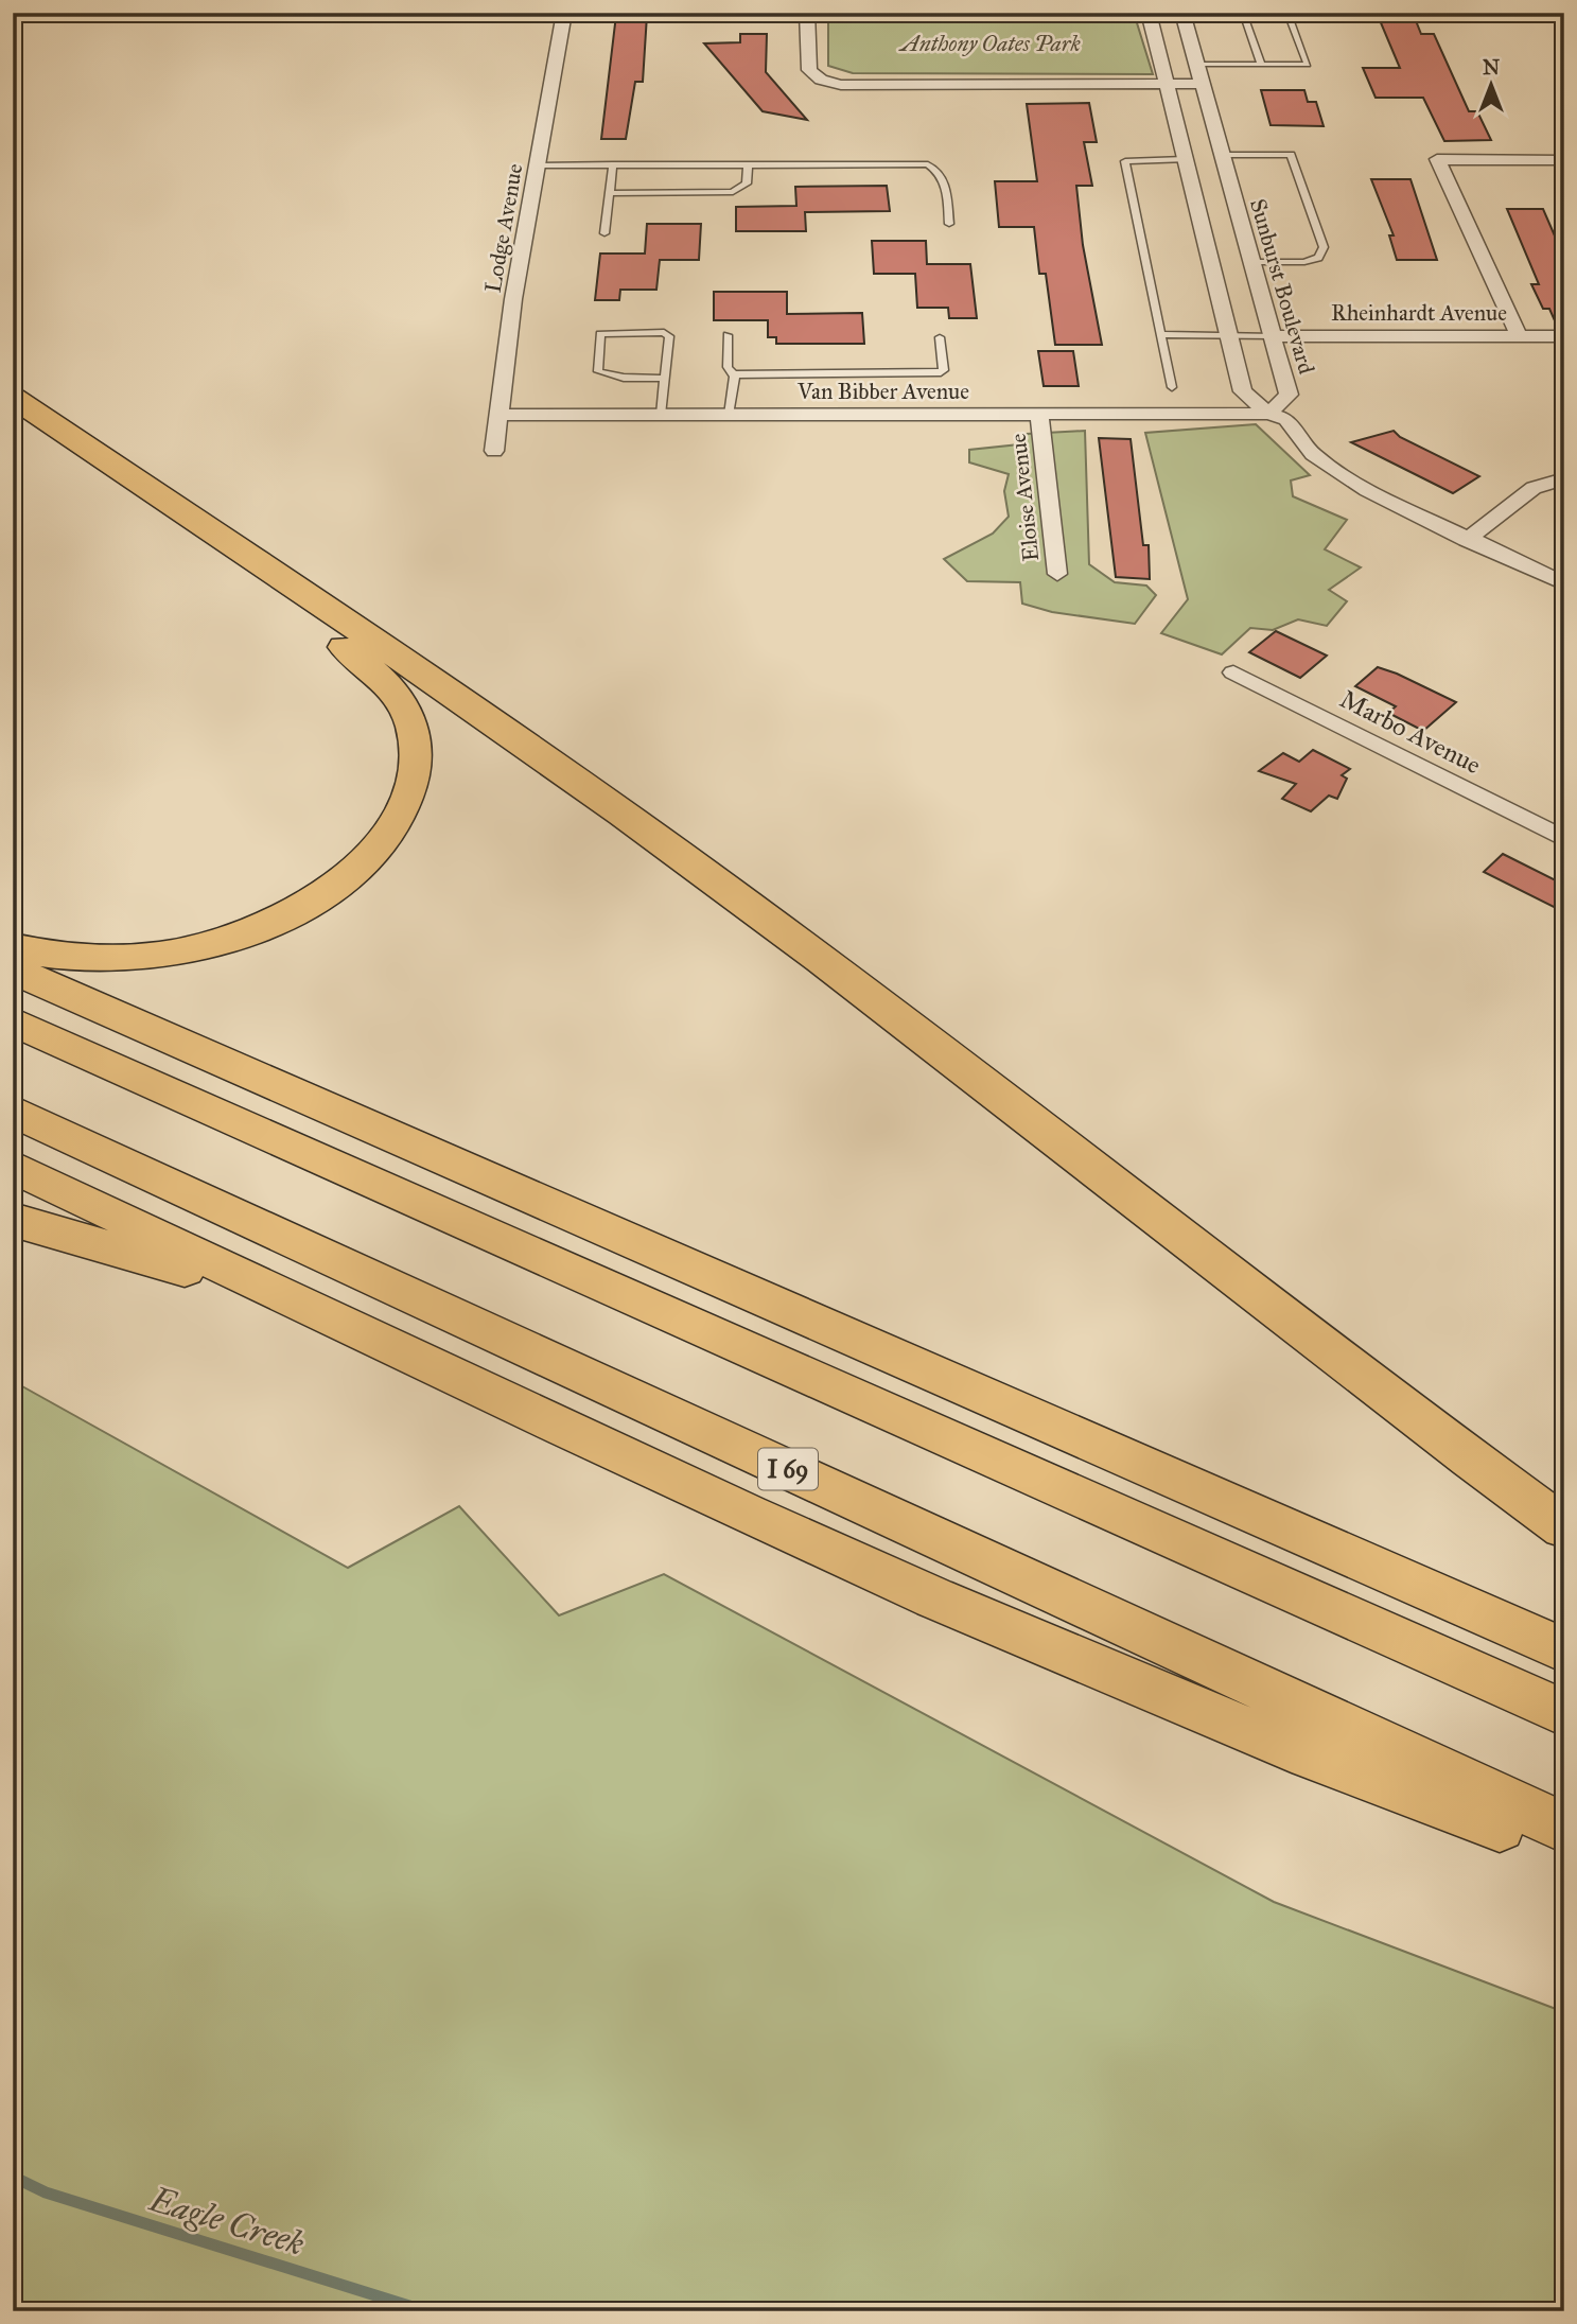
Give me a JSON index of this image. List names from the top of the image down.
{
  "streets": {
    "highway": ["I 69"],
    "street": [
      "Lodge Avenue",
      "Sunburst Boulevard",
      "Rheinhardt Avenue",
      "Van Bibber Avenue",
      "Eloise Avenue",
      "Marbo Avenue"
    ]
  },
  "crossings": [
    ["Lodge Avenue", "Van Bibber Avenue"],
    ["Sunburst Boulevard", "Rheinhardt Avenue"],
    ["Sunburst Boulevard", "Van Bibber Avenue"],
    ["Van Bibber Avenue", "Eloise Avenue"]
  ],
  "water": ["Eagle Creek"],
  "parks": ["Anthony Oates Park"],
  "north": "top"
}
